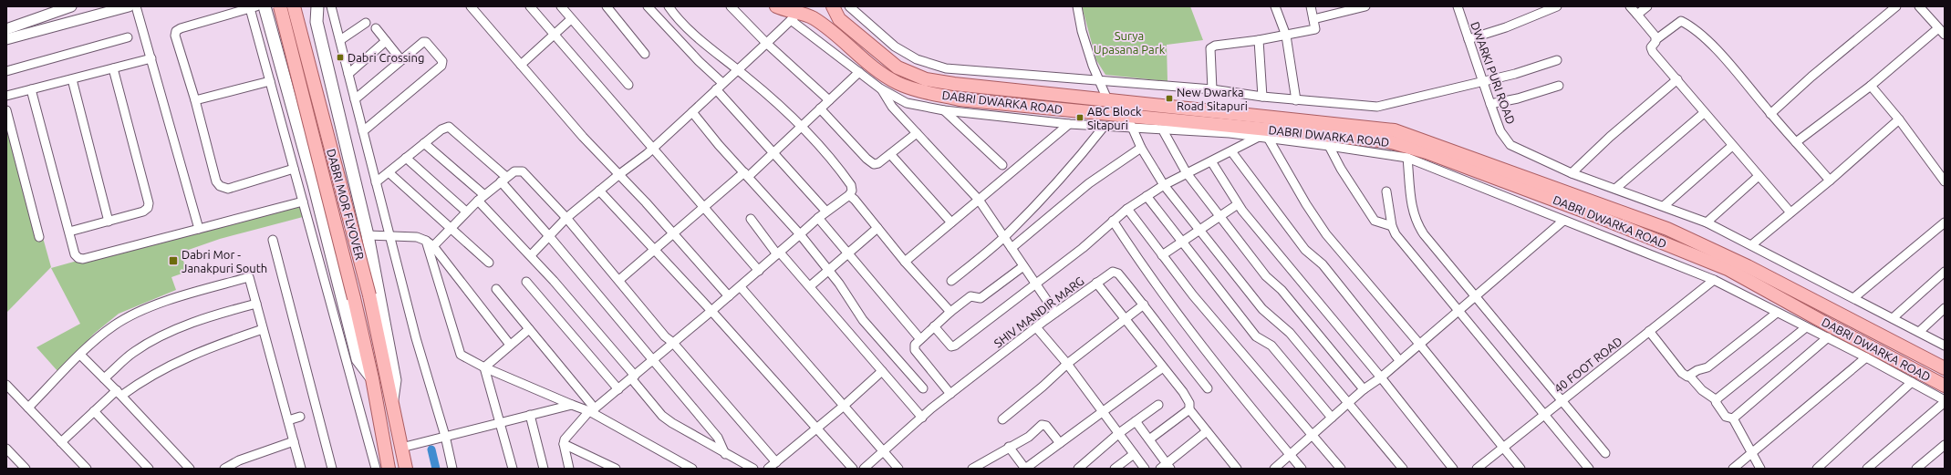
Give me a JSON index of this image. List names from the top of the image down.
{
  "streets": {
    "main road": ["DABRI DWARKA ROAD", "DABRI MOR FLYOVER"],
    "street": ["DWARKI PURI ROAD", "SHIV MANDIR MARG", "40 FOOT ROAD"]
  },
  "parks": ["Surya Upasana Park"],
  "places": {
    "transit": [
      "Dabri Crossing",
      "New Dwarka Road Sitapuri",
      "ABC Block Sitapuri",
      "Dabri Mor - Janakpuri South"
    ]
  }
}
